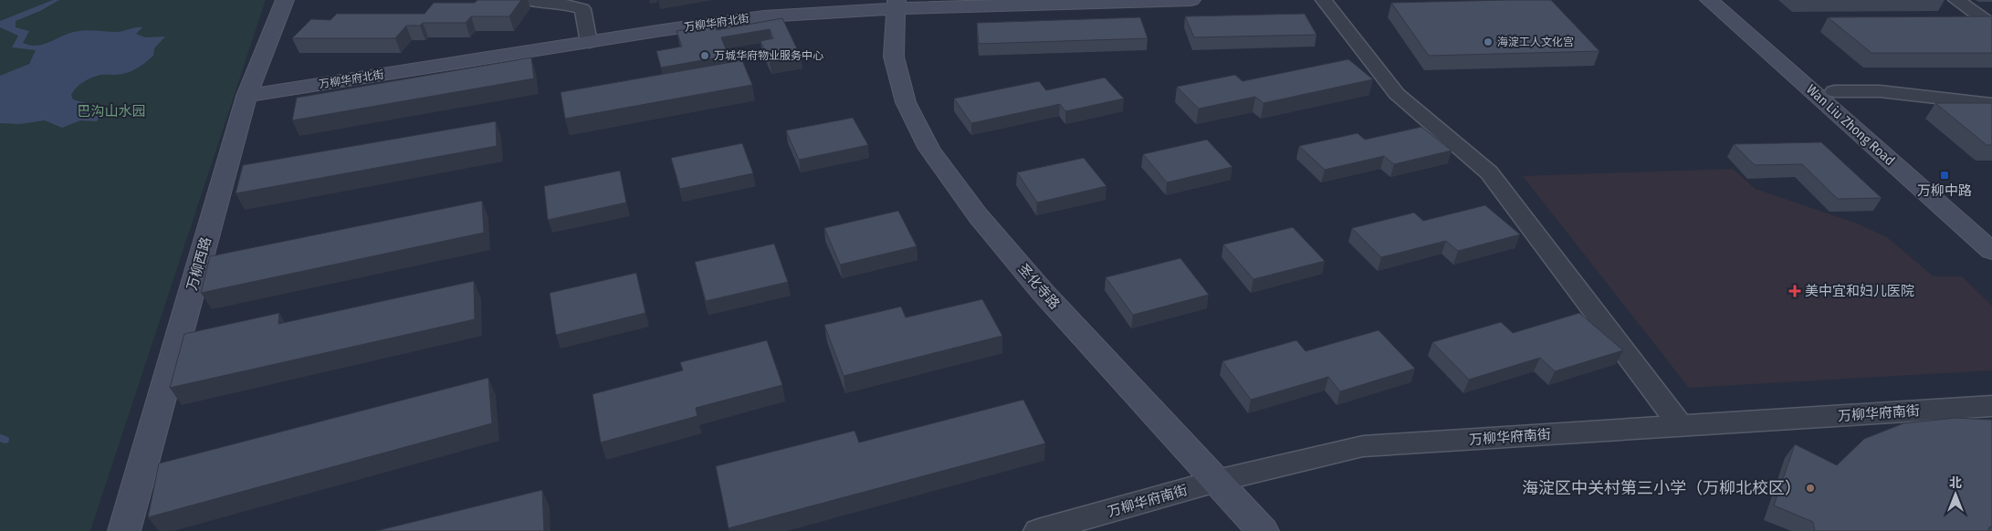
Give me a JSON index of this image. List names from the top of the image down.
{
  "streets": {
    "street": [
      "万柳华府北街",
      "Wan Liu Zhong Road",
      "万柳西路",
      "圣化寺路",
      "万柳华府南街"
    ]
  },
  "crossings": [
    ["万柳华府北街", "万柳西路"],
    ["万柳华府北街", "圣化寺路"],
    ["圣化寺路", "万柳华府南街"]
  ],
  "parks": ["巴沟山水园"],
  "places": {
    "other": ["海淀工人文化宫", "万城华府物业服务中心", "海淀区中关村第三小学（万柳北校区）"],
    "transit": ["万柳中路"],
    "health": ["美中宜和妇儿医院"]
  },
  "north": "top"
}
